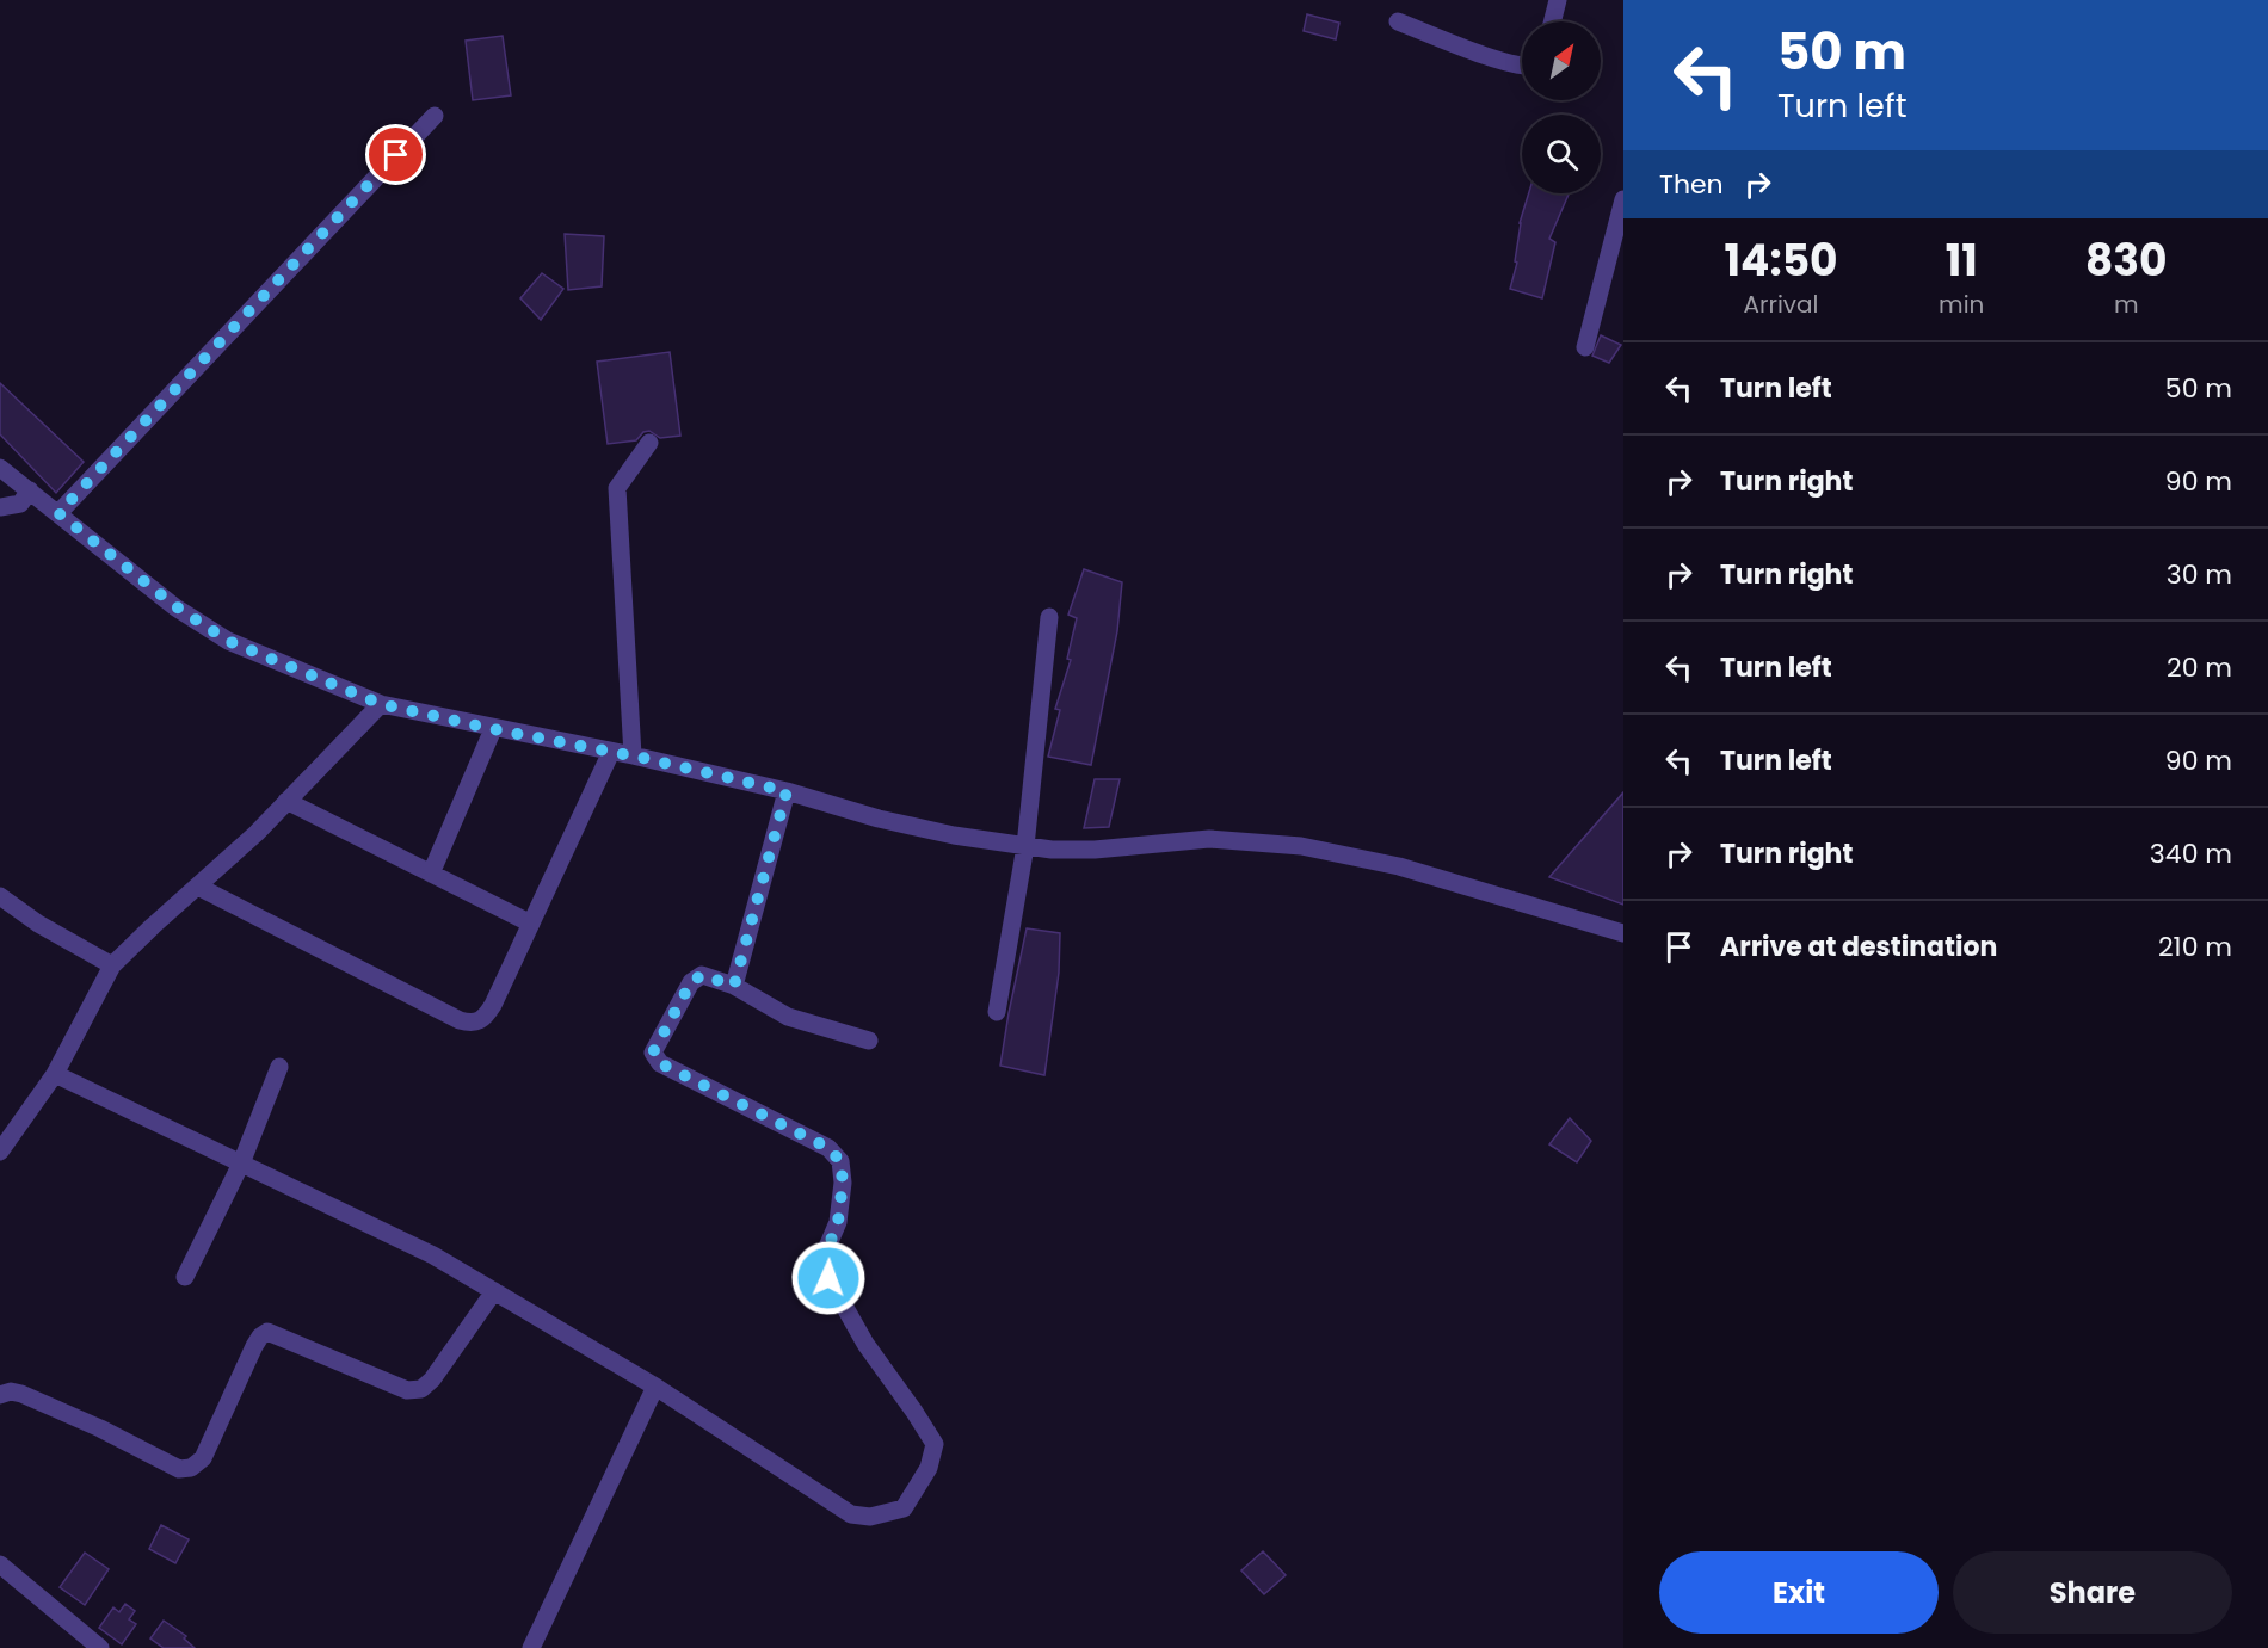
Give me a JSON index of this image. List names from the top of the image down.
{
  "north": "top right",
  "page": {
    "turn": ["50 m", "Turn left"],
    "then": "Then",
    "eta": [
      "14:50",
      "Arrival",
      "11",
      "min",
      "830",
      "m"
    ],
    "list": [
      {
        "name": "Turn left",
        "value": "50 m"
      },
      {
        "name": "Turn right",
        "value": "90 m"
      },
      {
        "name": "Turn right",
        "value": "30 m"
      },
      {
        "name": "Turn left",
        "value": "20 m"
      },
      {
        "name": "Turn left",
        "value": "90 m"
      },
      {
        "name": "Turn right",
        "value": "340 m"
      },
      {
        "name": "Arrive at destination",
        "value": "210 m"
      }
    ],
    "buttons": ["Exit", "Share"]
  }
}
